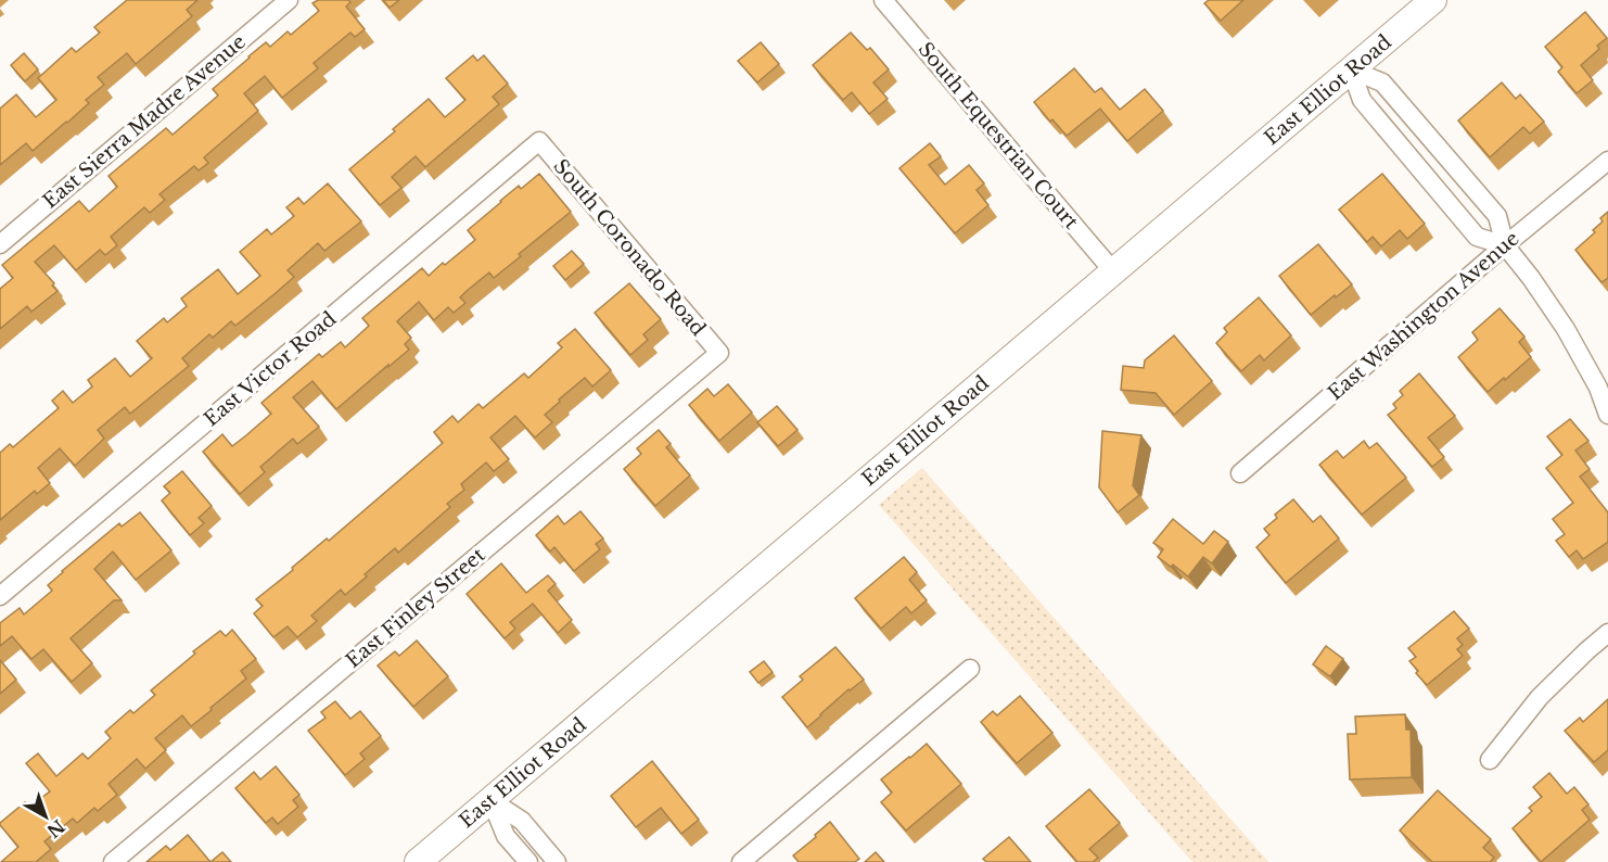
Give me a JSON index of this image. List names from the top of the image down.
{
  "streets": {
    "main road": ["East Elliot Road"],
    "street": [
      "East Sierra Madre Avenue",
      "South Equestrian Court",
      "South Coronado Road",
      "East Washington Avenue",
      "East Victor Road",
      "East Finley Street"
    ]
  },
  "crossings": [
    ["East Elliot Road", "South Equestrian Court"],
    ["South Coronado Road", "East Victor Road"],
    ["South Coronado Road", "East Finley Street"]
  ],
  "north": "bottom right"
}
